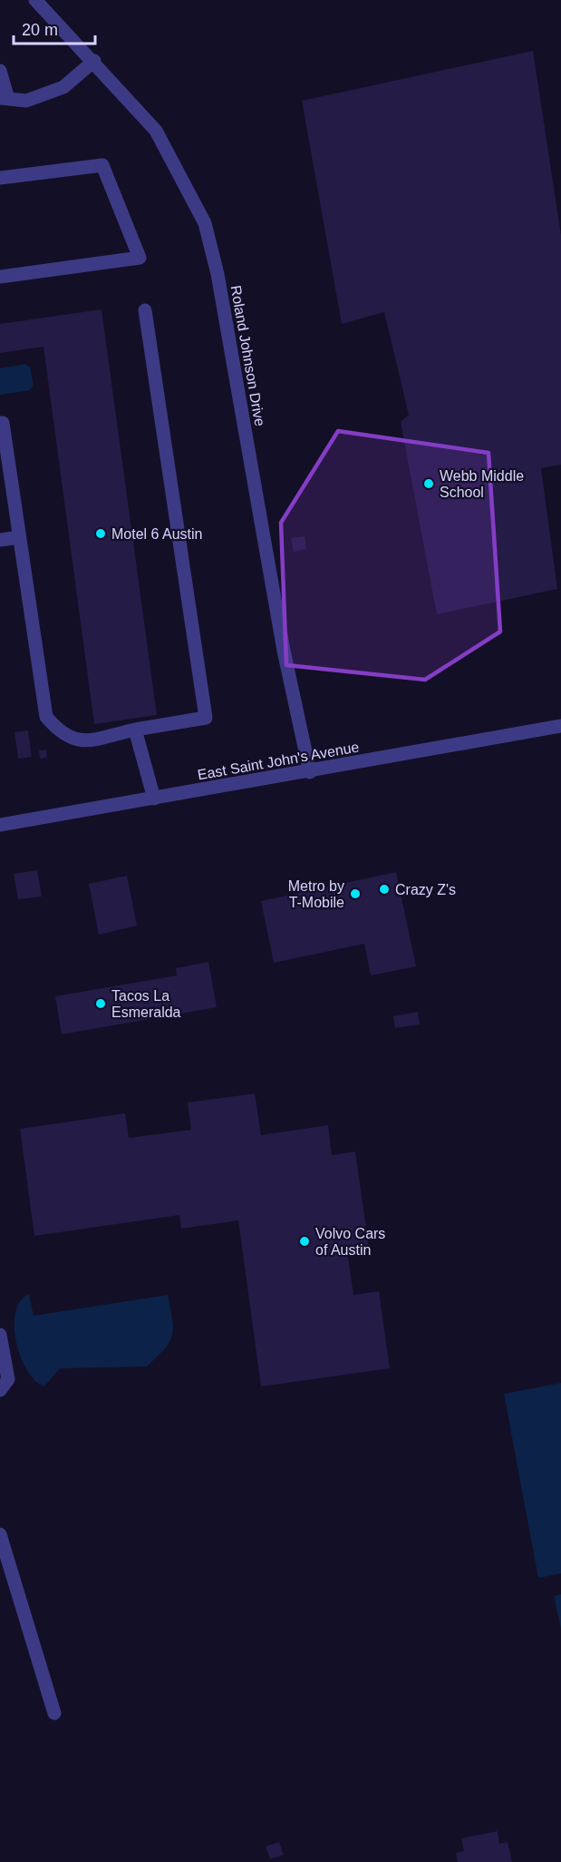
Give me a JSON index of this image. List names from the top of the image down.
{
  "streets": {
    "street": ["Roland Johnson Drive", "East Saint John's Avenue"]
  },
  "crossings": [
    ["Roland Johnson Drive", "East Saint John's Avenue"]
  ],
  "places": [
    "Webb Middle School",
    "Motel 6 Austin",
    "Crazy Z's",
    "Metro by T-Mobile",
    "Tacos La Esmeralda",
    "Volvo Cars of Austin"
  ],
  "scale_bar": "20 m"
}
